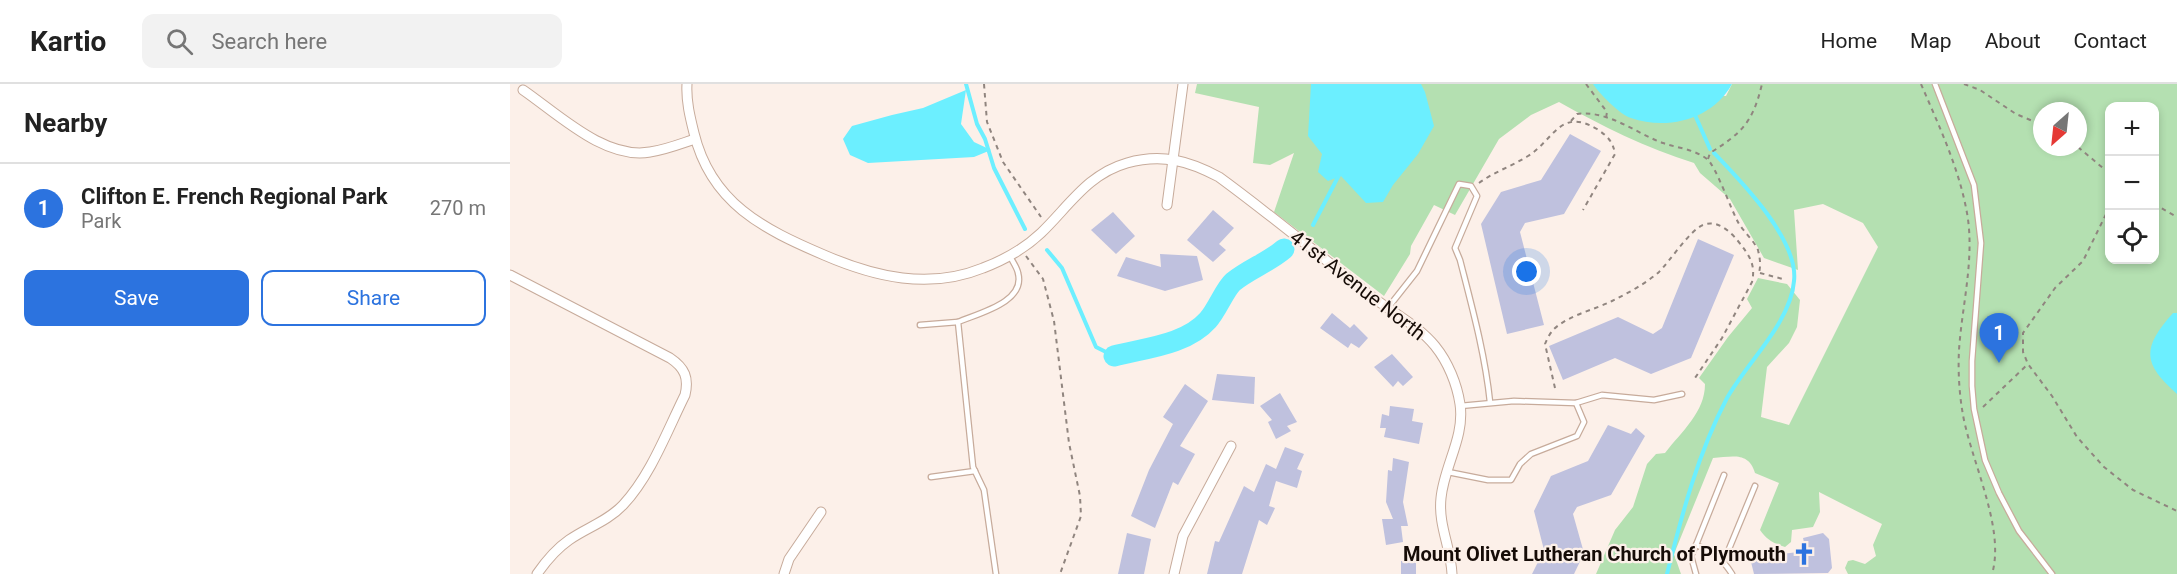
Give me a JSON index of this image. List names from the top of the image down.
{
  "streets": {
    "street": ["41st Avenue North"]
  },
  "places": {
    "church": ["Mount Olivet Lutheran Church of Plymouth"]
  },
  "north": "bottom left",
  "page": {
    "header": "Kartio",
    "search": "Search here",
    "nav": [
      "Home",
      "Map",
      "About",
      "Contact"
    ],
    "heading": "Nearby",
    "map_buttons": ["+", "−"],
    "list": [
      {
        "mark": "1",
        "name": "Clifton E. French Regional Park",
        "note": "Park",
        "value": "270 m"
      }
    ],
    "buttons": ["Save", "Share"],
    "pins": "1"
  }
}
